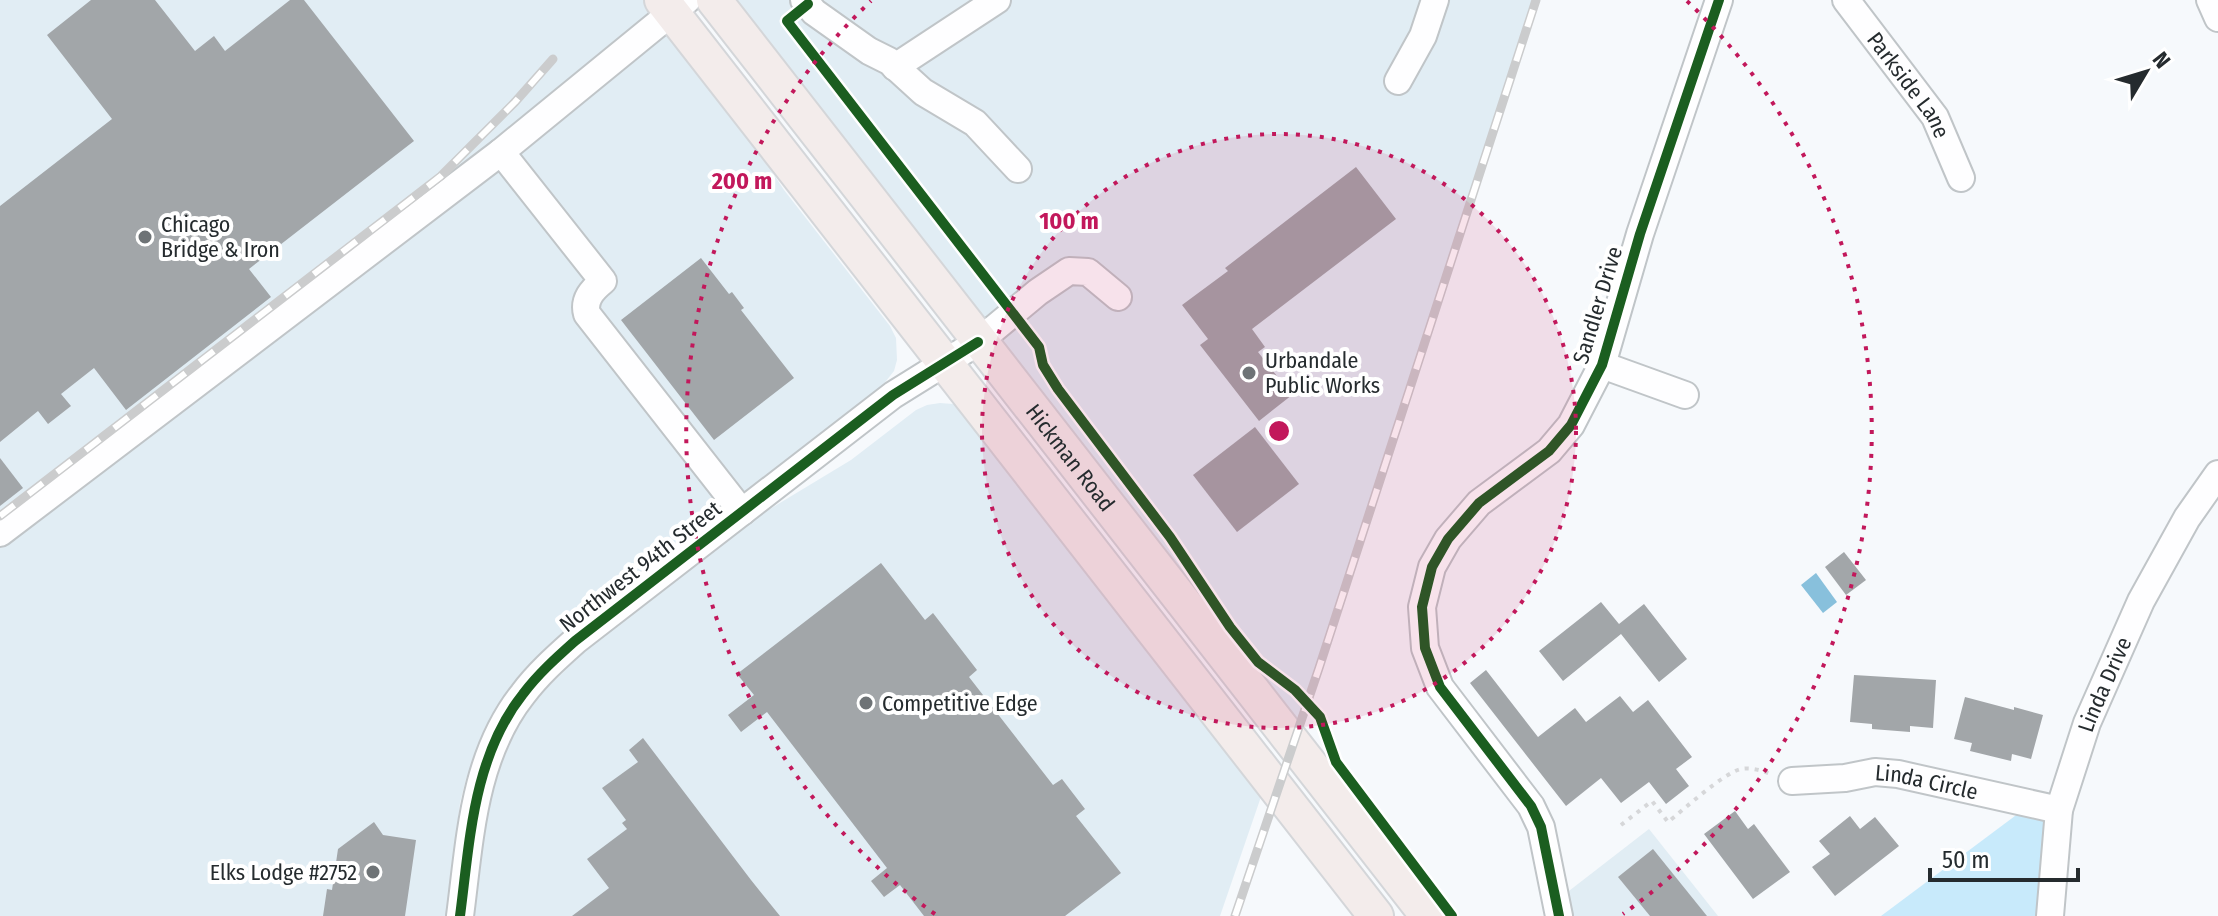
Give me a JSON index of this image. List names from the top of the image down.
{
  "streets": {
    "main road": ["Hickman Road"],
    "street": [
      "Parkside Lane",
      "Sandler Drive",
      "Northwest 94th Street",
      "Linda Drive",
      "Linda Circle"
    ]
  },
  "crossings": [
    ["Hickman Road", "Northwest 94th Street"],
    ["Linda Drive", "Linda Circle"]
  ],
  "places": [
    "Chicago Bridge & Iron",
    "Urbandale Public Works",
    "Competitive Edge",
    "Elks Lodge #2752"
  ],
  "scale_bar": "50 m",
  "north": "top right",
  "rings": ["200 m", "100 m"]
}
